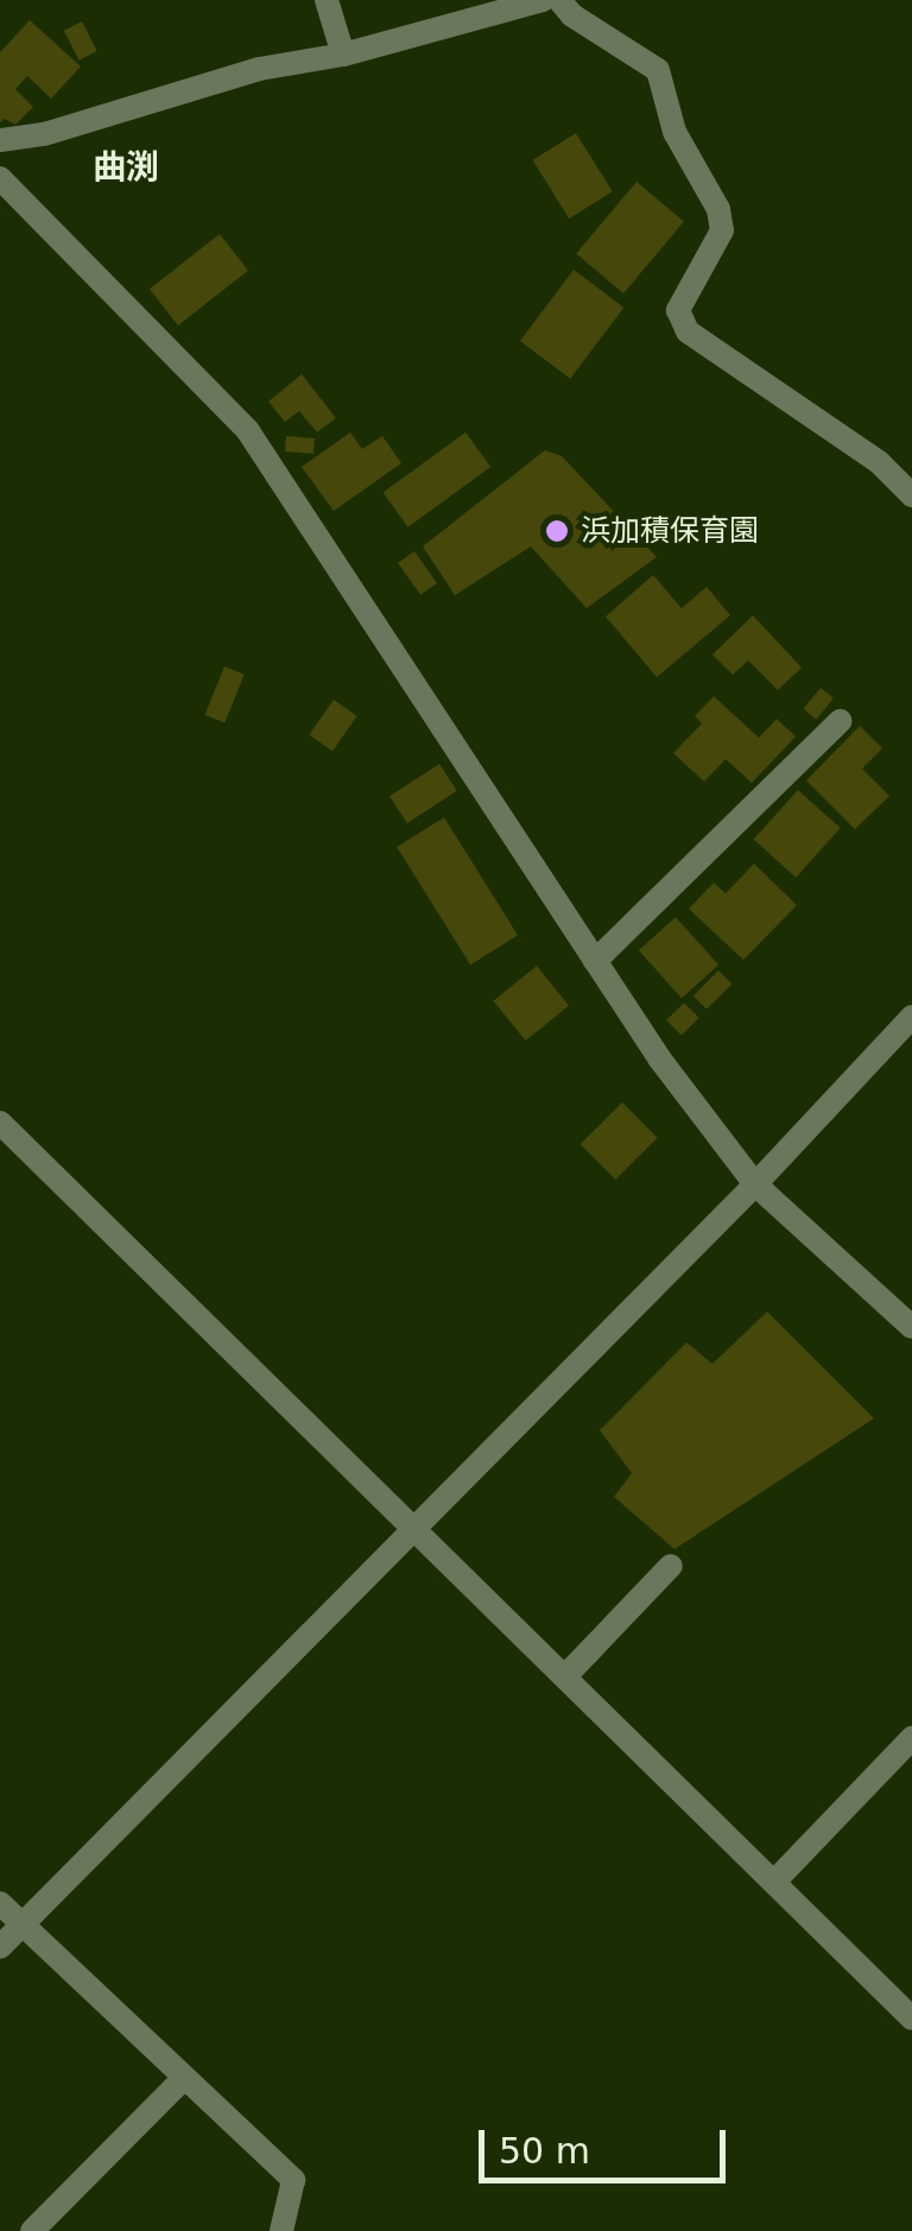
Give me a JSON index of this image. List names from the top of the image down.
{
  "districts": ["曲渕"],
  "places": ["浜加積保育園"],
  "scale_bar": "50 m"
}
